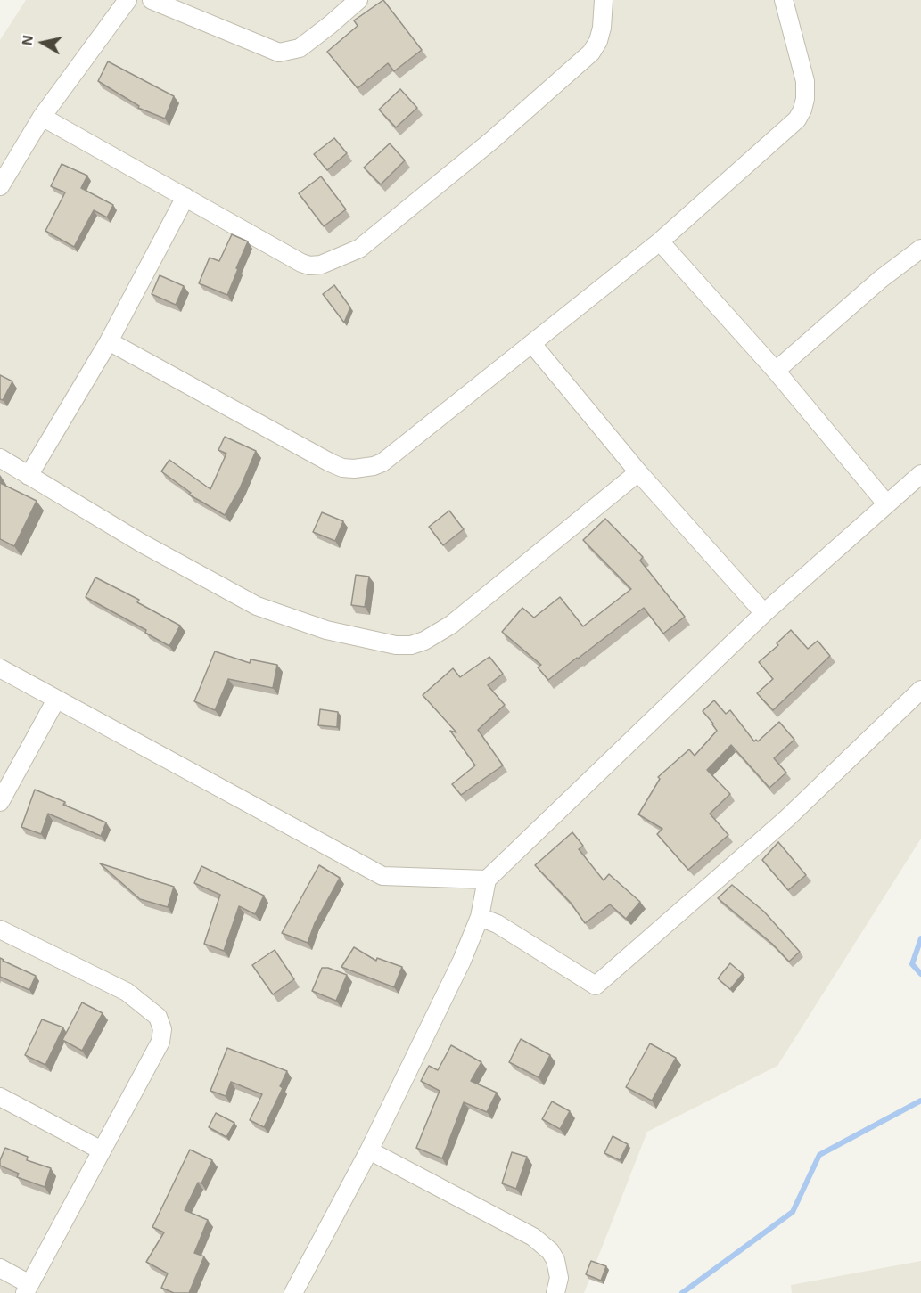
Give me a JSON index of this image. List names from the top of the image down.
{
  "north": "left"
}
